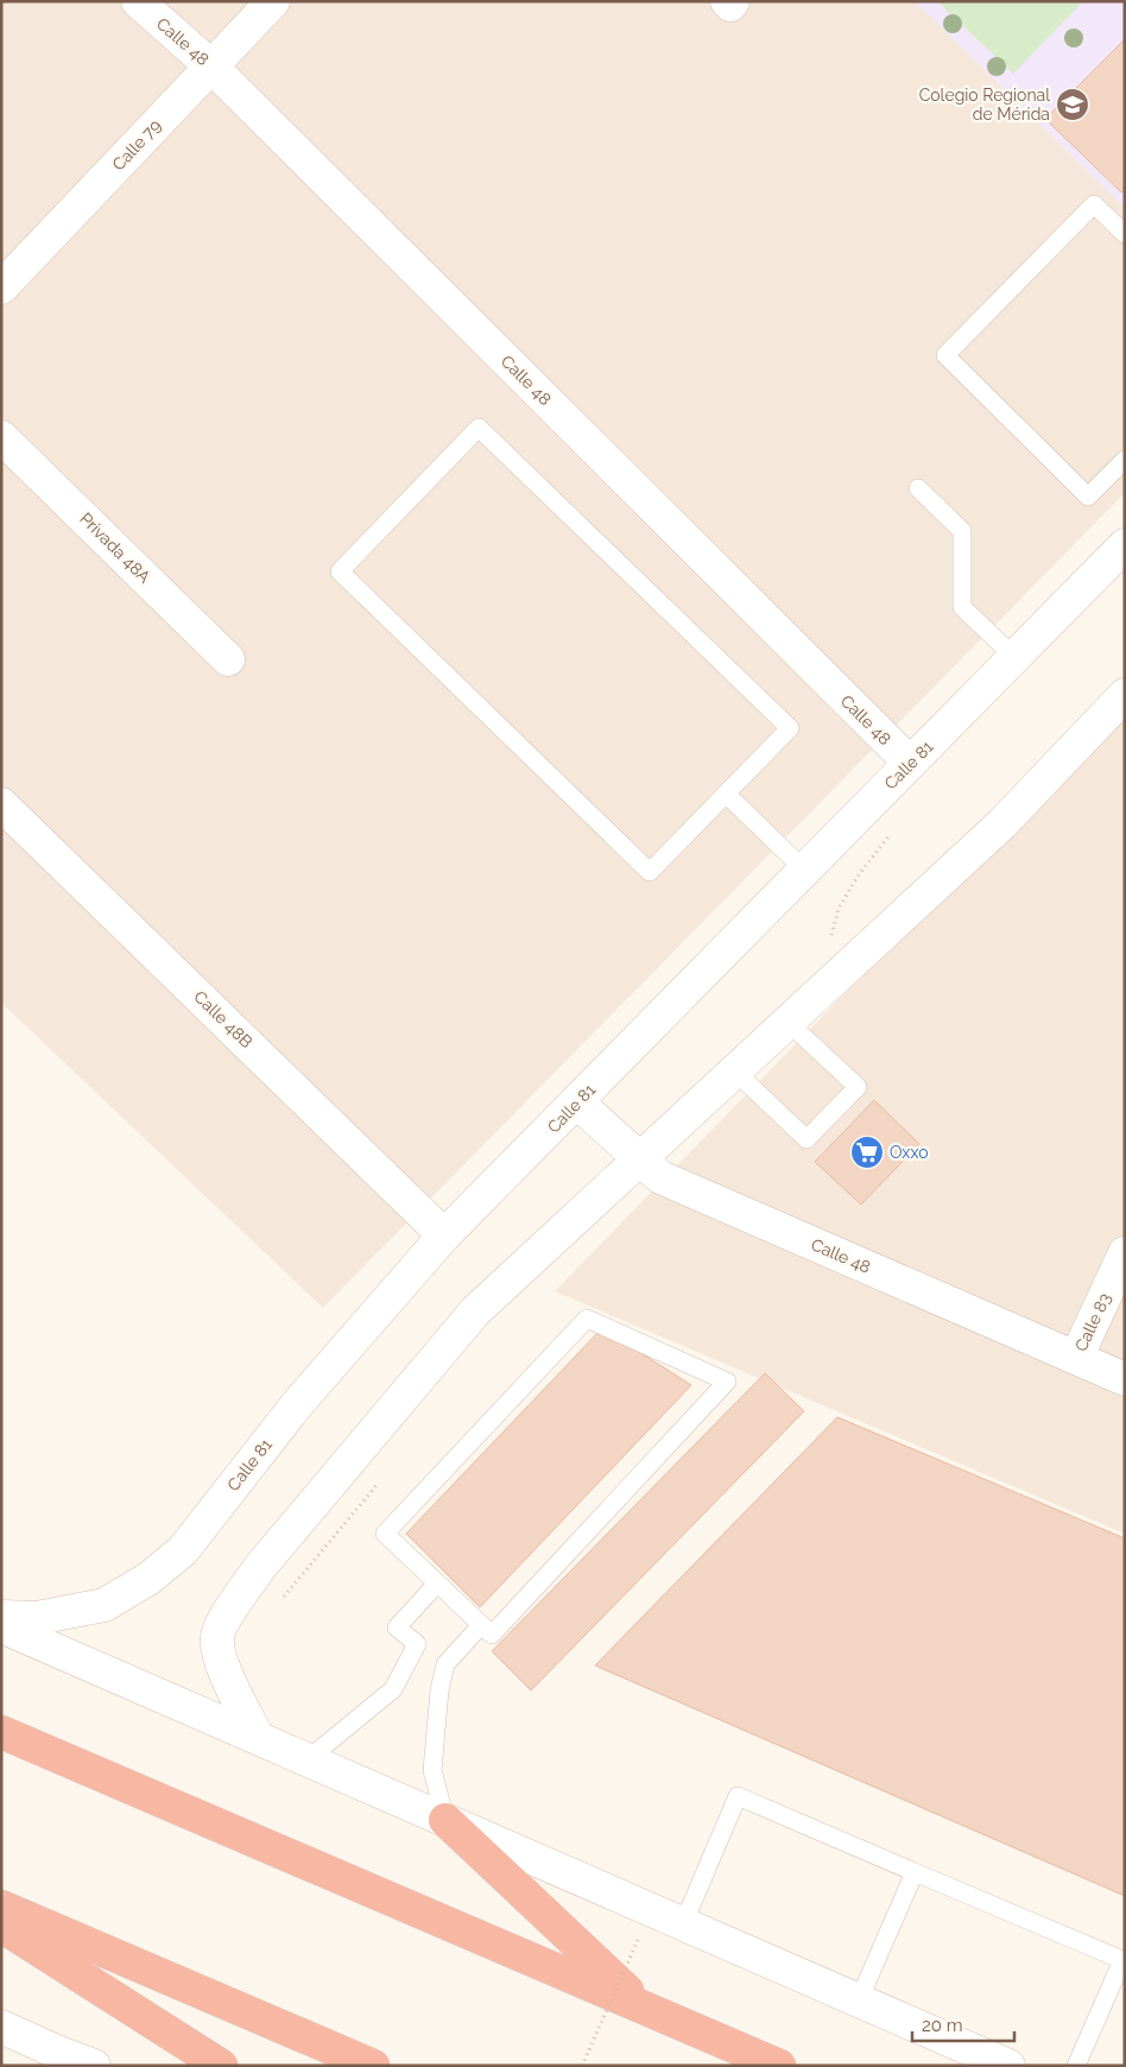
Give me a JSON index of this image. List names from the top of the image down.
{
  "streets": {
    "main road": [
      "Calle 48",
      "Calle 79",
      "Privada 48A",
      "Calle 81",
      "Calle 48B",
      "Calle 83"
    ]
  },
  "crossings": [
    ["Calle 48", "Calle 79"],
    ["Calle 48", "Calle 81"],
    ["Calle 48", "Calle 83"],
    ["Calle 81", "Calle 48B"]
  ],
  "places": {
    "school or university": ["Colegio Regional de Mérida"],
    "supermarket": ["Oxxo"]
  },
  "scale_bar": "20 m"
}
